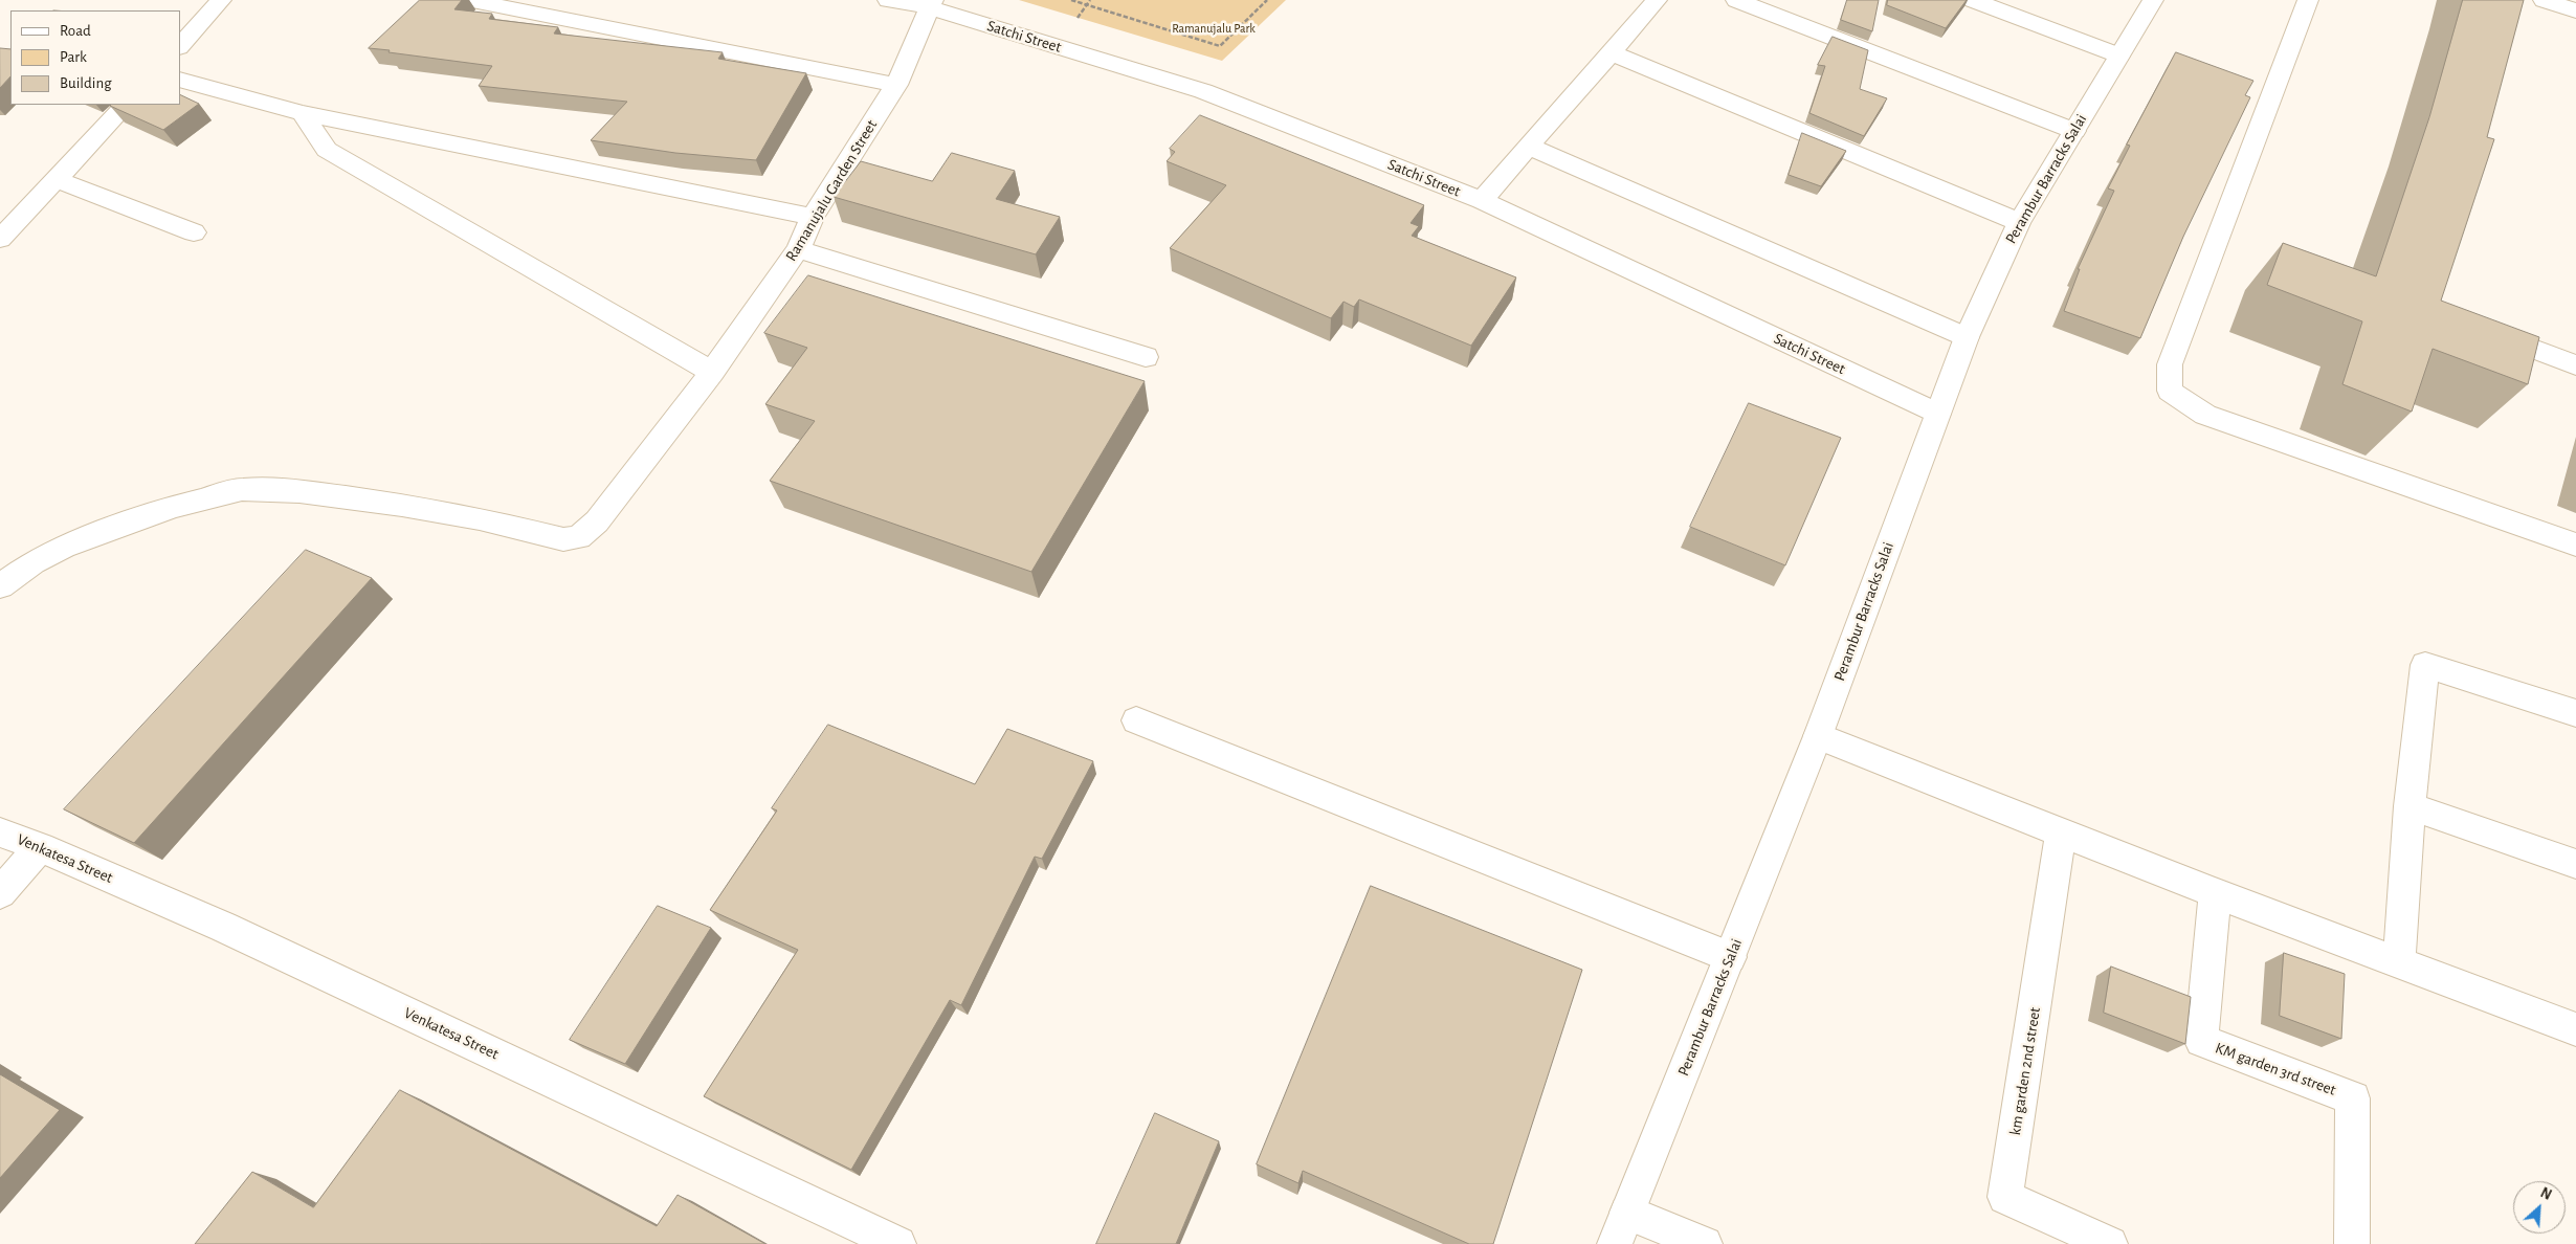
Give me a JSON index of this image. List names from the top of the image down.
{
  "streets": {
    "street": [
      "Satchi Street",
      "Perambur Barracks Salai",
      "Ramanujalu Garden Street",
      "Venkatesa Street",
      "KM garden 3rd street",
      "km garden 2nd street"
    ]
  },
  "crossings": [
    ["Satchi Street", "Perambur Barracks Salai"],
    ["Satchi Street", "Ramanujalu Garden Street"]
  ],
  "parks": ["Ramanujalu Park"],
  "legend": ["Road", "Park", "Building"],
  "north": "top right"
}
